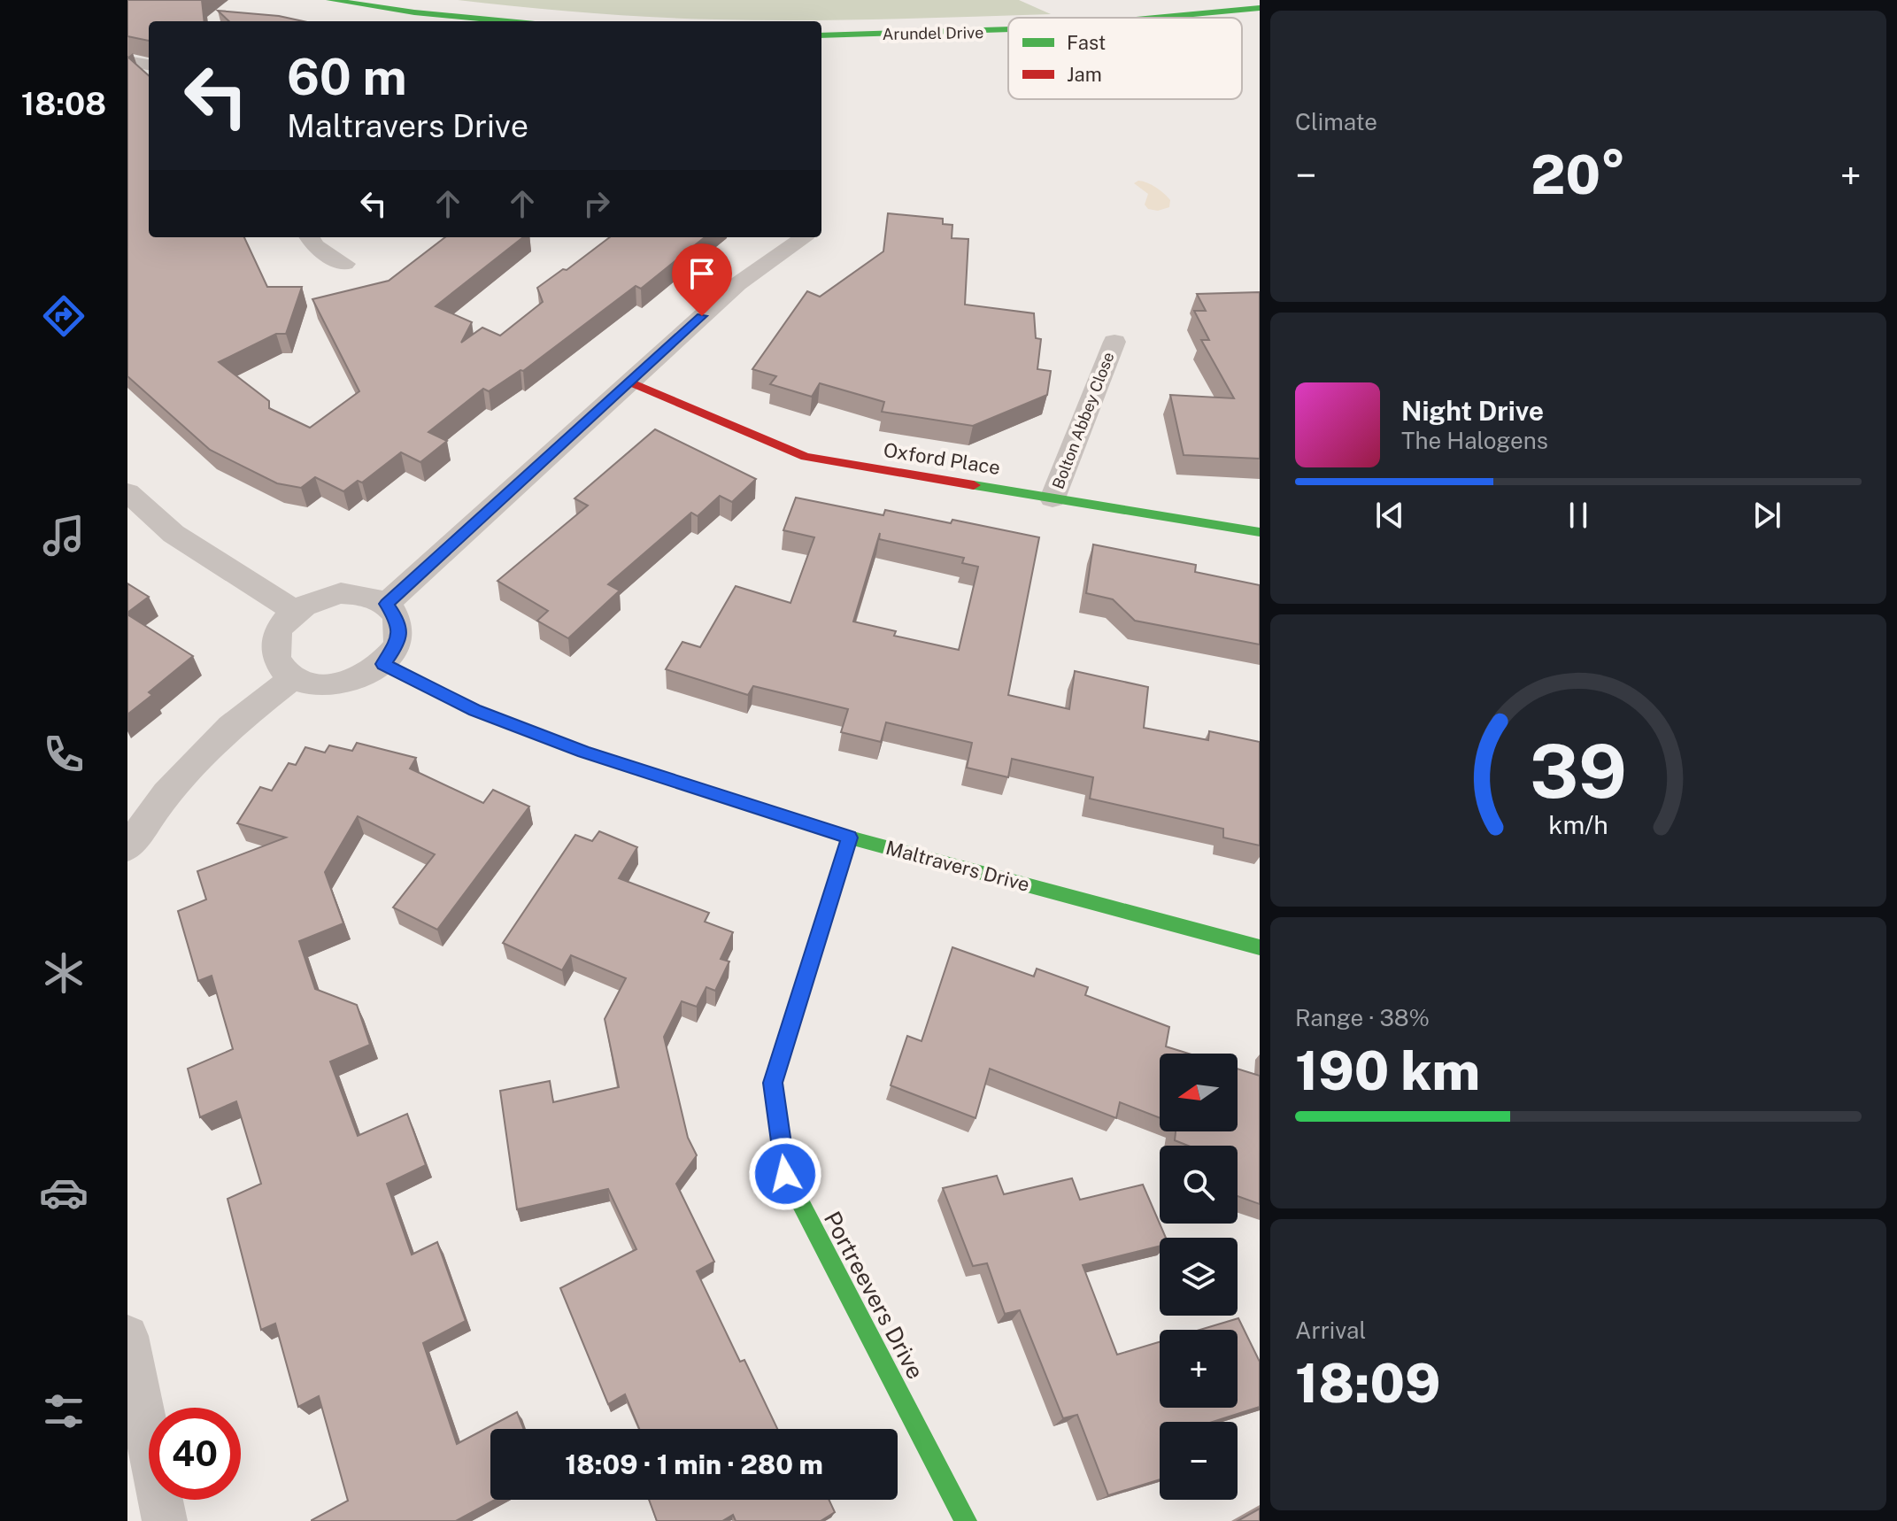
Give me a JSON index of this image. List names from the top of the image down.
{
  "streets": {
    "street": [
      "Arundel Drive",
      "Bolton Abbey Close",
      "Oxford Place",
      "Maltravers Drive",
      "Portreevers Drive"
    ]
  },
  "crossings": [
    ["Bolton Abbey Close", "Oxford Place"],
    ["Maltravers Drive", "Portreevers Drive"]
  ],
  "legend": ["Fast", "Jam"],
  "north": "left",
  "page": {
    "tabs": "18:08",
    "tile": [
      "Climate",
      ["Range · 38%", "190 km"],
      ["Arrival", "18:09"]
    ],
    "turn": ["60 m", "Maltravers Drive"],
    "heat": ["−", "20°", "+"],
    "song": ["Night Drive", "The Halogens"],
    "map_buttons": ["+", "−"],
    "limit": "40",
    "trip": "18:09 · 1 min · 280 m",
    "gauge": ["39", "km/h"]
  }
}
